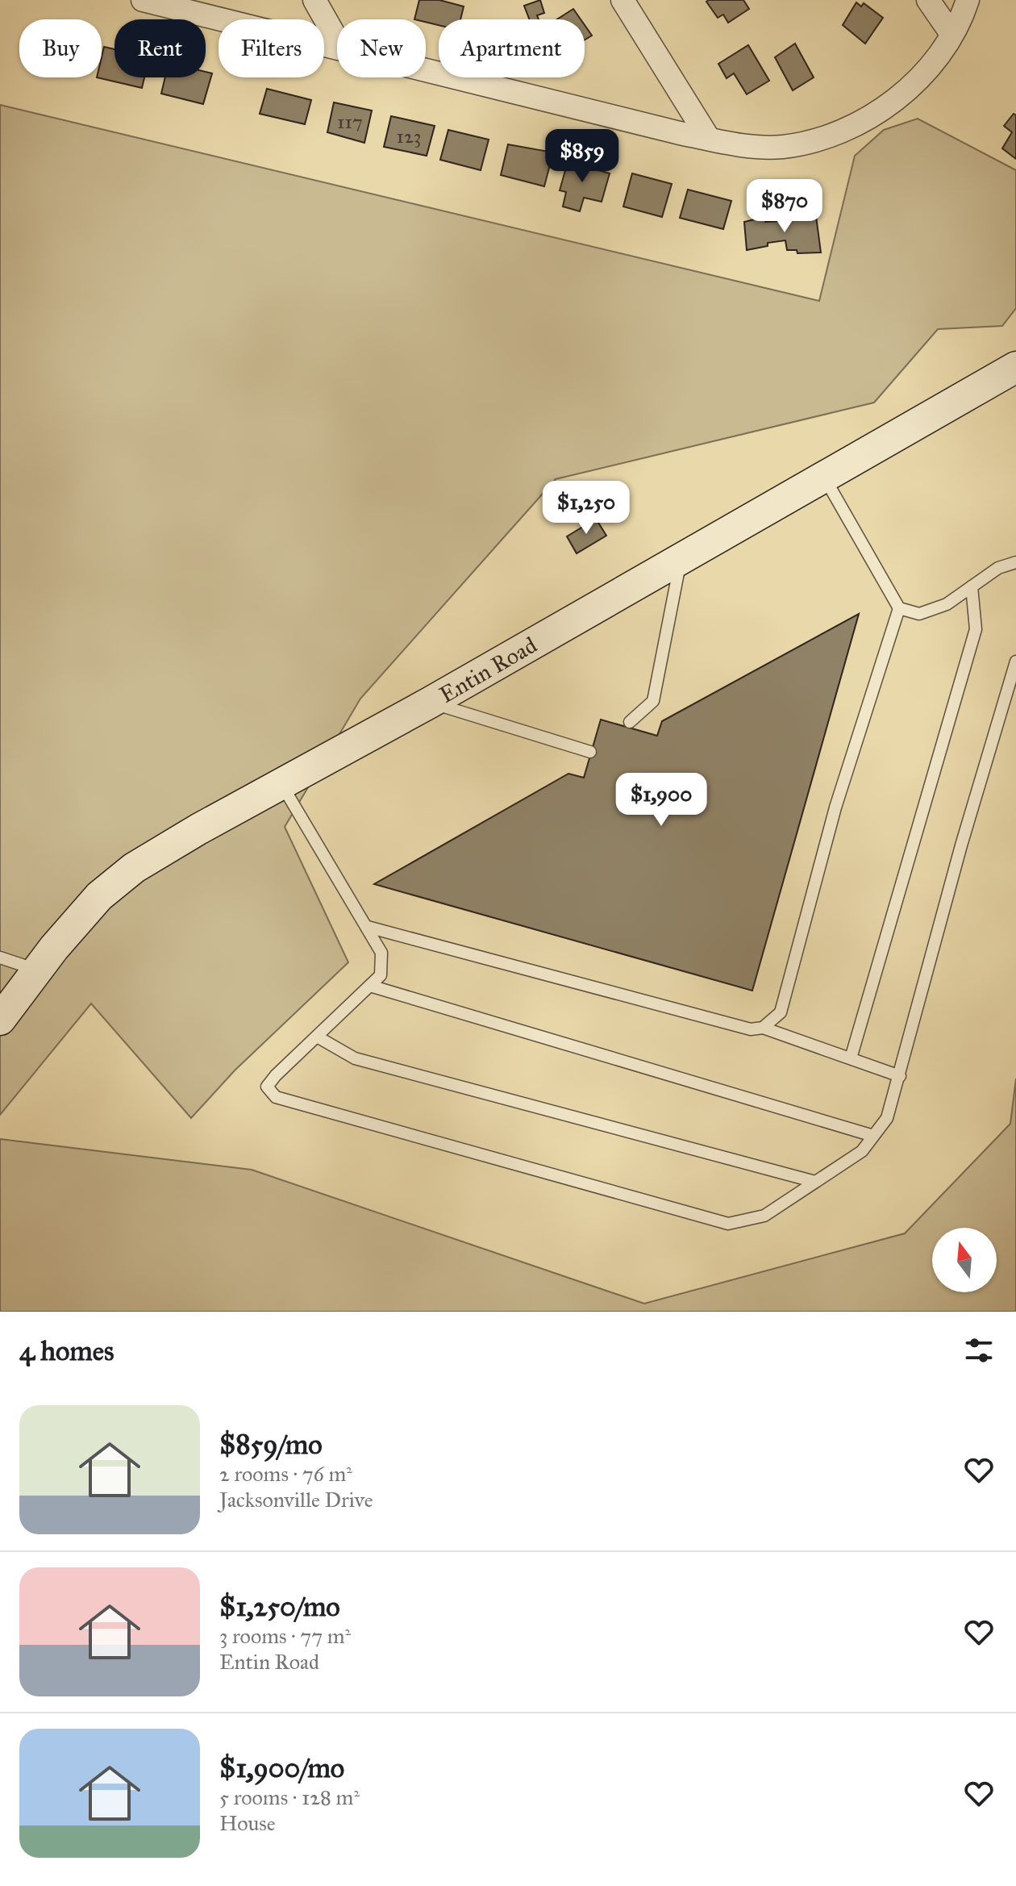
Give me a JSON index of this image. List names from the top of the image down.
{
  "streets": {
    "street": ["Entin Road"]
  },
  "house_numbers": ["117", "123"],
  "north": "top",
  "page": {
    "chip": [
      "Buy",
      "Rent",
      "Filters",
      "New",
      "Apartment"
    ],
    "price": [
      "$859",
      "$870",
      "$1,250",
      "$1,900"
    ],
    "heading": "4 homes",
    "list": [
      {
        "name": "$859/mo",
        "note": "2 rooms · 76 m² · Jacksonville Drive"
      },
      {
        "name": "$1,250/mo",
        "note": "3 rooms · 77 m² · Entin Road"
      },
      {
        "name": "$1,900/mo",
        "note": "5 rooms · 128 m² · House"
      }
    ]
  }
}
